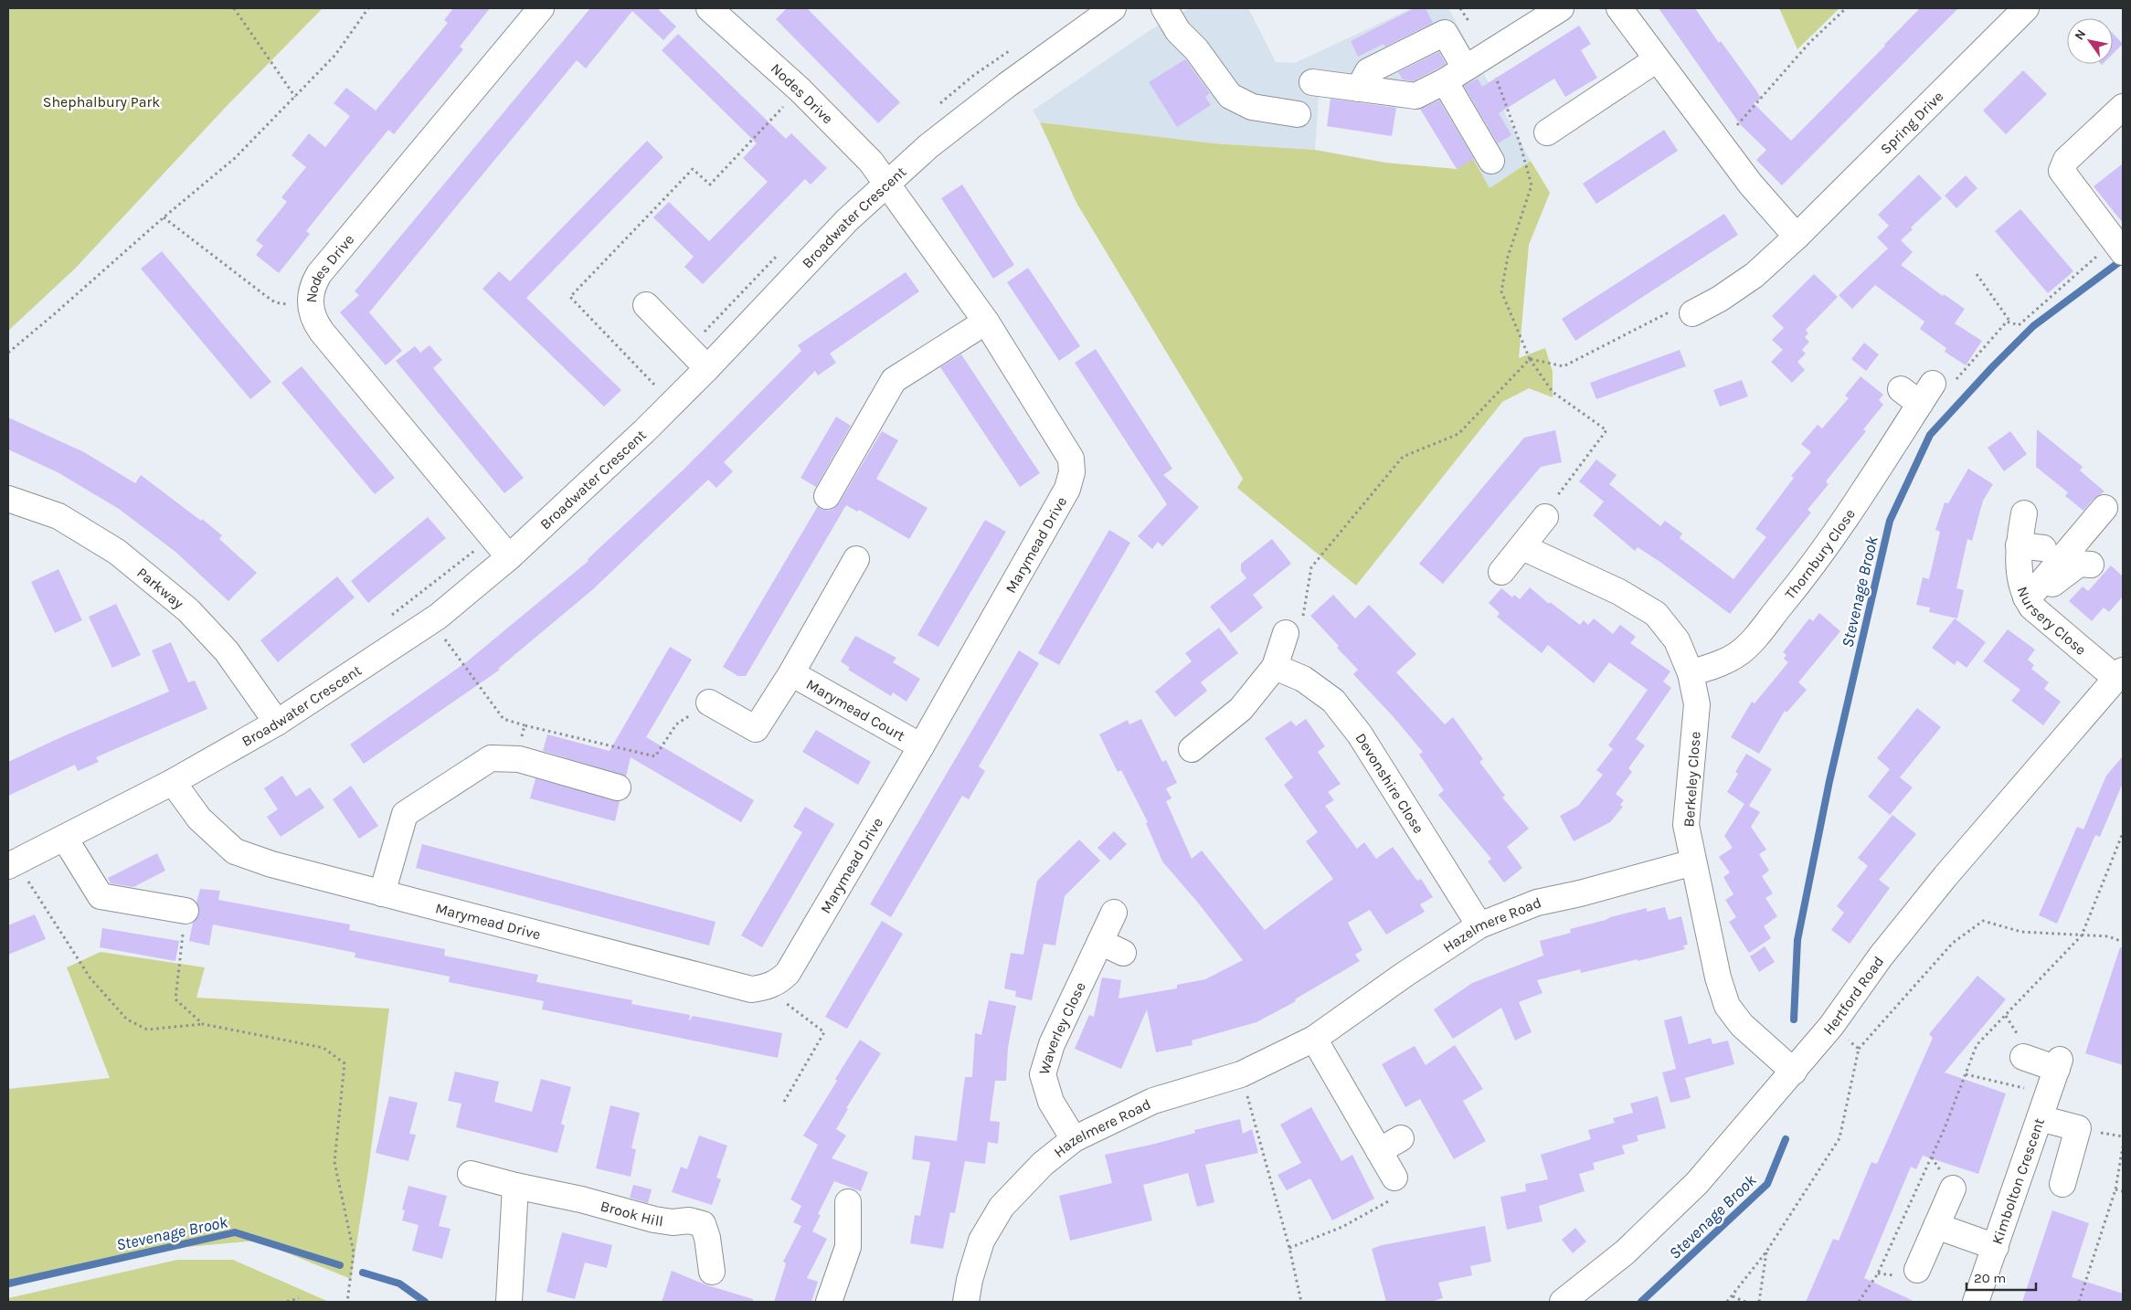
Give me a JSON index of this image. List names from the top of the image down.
{
  "streets": {
    "street": [
      "Nodes Drive",
      "Spring Drive",
      "Broadwater Crescent",
      "Marymead Drive",
      "Thornbury Close",
      "Parkway",
      "Nursery Close",
      "Marymead Court",
      "Berkeley Close",
      "Devonshire Close",
      "Hazelmere Road",
      "Hertford Road",
      "Waverley Close",
      "Kimbolton Crescent",
      "Brook Hill"
    ]
  },
  "crossings": [
    ["Nodes Drive", "Broadwater Crescent"],
    ["Nodes Drive", "Marymead Drive"],
    ["Broadwater Crescent", "Marymead Drive"],
    ["Broadwater Crescent", "Parkway"],
    ["Marymead Drive", "Marymead Court"],
    ["Thornbury Close", "Berkeley Close"],
    ["Nursery Close", "Hertford Road"],
    ["Berkeley Close", "Hazelmere Road"],
    ["Berkeley Close", "Hertford Road"],
    ["Devonshire Close", "Hazelmere Road"],
    ["Hazelmere Road", "Waverley Close"]
  ],
  "water": ["Stevenage Brook"],
  "parks": ["Shephalbury Park"],
  "scale_bar": "20 m",
  "north": "top left"
}
